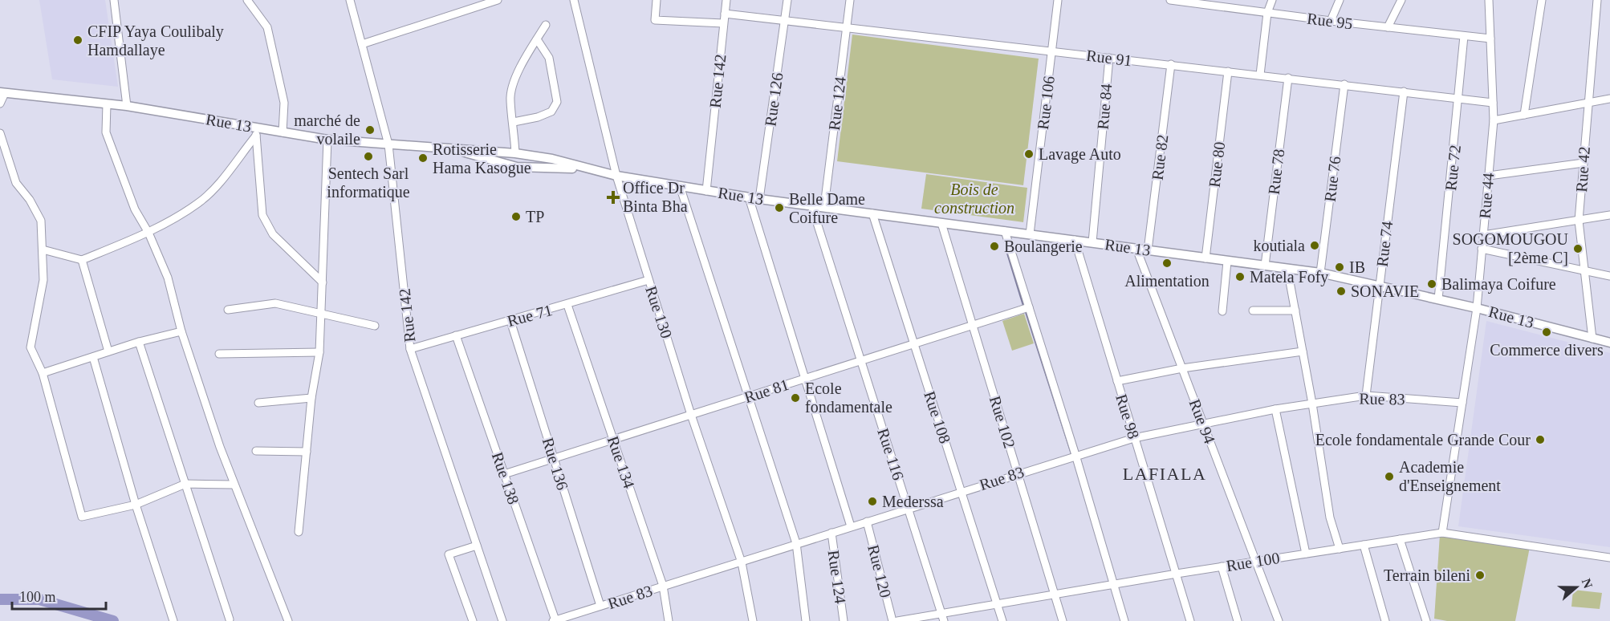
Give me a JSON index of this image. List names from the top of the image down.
{
  "streets": {
    "street": [
      "Rue 95",
      "Rue 91",
      "Rue 142",
      "Rue 126",
      "Rue 106",
      "Rue 124",
      "Rue 84",
      "Rue 13",
      "Rue 82",
      "Rue 80",
      "Rue 72",
      "Rue 42",
      "Rue 78",
      "Rue 76",
      "Rue 44",
      "Rue 74",
      "Rue 130",
      "Rue 71",
      "Rue 81",
      "Rue 83",
      "Rue 98",
      "Rue 108",
      "Rue 94",
      "Rue 102",
      "Rue 116",
      "Rue 134",
      "Rue 136",
      "Rue 138",
      "Rue 100",
      "Rue 120"
    ]
  },
  "crossings": [
    ["Rue 95", "Rue 72"],
    ["Rue 95", "Rue 44"],
    ["Rue 91", "Rue 142"],
    ["Rue 91", "Rue 126"],
    ["Rue 91", "Rue 106"],
    ["Rue 91", "Rue 124"],
    ["Rue 91", "Rue 84"],
    ["Rue 91", "Rue 82"],
    ["Rue 91", "Rue 80"],
    ["Rue 91", "Rue 72"],
    ["Rue 91", "Rue 78"],
    ["Rue 91", "Rue 76"],
    ["Rue 91", "Rue 44"],
    ["Rue 91", "Rue 74"],
    ["Rue 142", "Rue 13"],
    ["Rue 142", "Rue 71"],
    ["Rue 126", "Rue 13"],
    ["Rue 106", "Rue 13"],
    ["Rue 124", "Rue 13"],
    ["Rue 124", "Rue 83"],
    ["Rue 84", "Rue 13"],
    ["Rue 13", "Rue 82"],
    ["Rue 13", "Rue 80"],
    ["Rue 13", "Rue 72"],
    ["Rue 13", "Rue 42"],
    ["Rue 13", "Rue 78"],
    ["Rue 13", "Rue 76"],
    ["Rue 13", "Rue 44"],
    ["Rue 13", "Rue 74"],
    ["Rue 13", "Rue 130"],
    ["Rue 13", "Rue 98"],
    ["Rue 13", "Rue 108"],
    ["Rue 13", "Rue 94"],
    ["Rue 13", "Rue 102"],
    ["Rue 13", "Rue 116"],
    ["Rue 44", "Rue 83"],
    ["Rue 44", "Rue 100"],
    ["Rue 74", "Rue 83"],
    ["Rue 130", "Rue 71"],
    ["Rue 130", "Rue 81"],
    ["Rue 130", "Rue 83"],
    ["Rue 71", "Rue 134"],
    ["Rue 71", "Rue 136"],
    ["Rue 71", "Rue 138"],
    ["Rue 81", "Rue 108"],
    ["Rue 81", "Rue 102"],
    ["Rue 81", "Rue 116"],
    ["Rue 81", "Rue 134"],
    ["Rue 81", "Rue 136"],
    ["Rue 81", "Rue 138"],
    ["Rue 83", "Rue 98"],
    ["Rue 83", "Rue 108"],
    ["Rue 83", "Rue 94"],
    ["Rue 83", "Rue 102"],
    ["Rue 83", "Rue 116"],
    ["Rue 83", "Rue 134"],
    ["Rue 83", "Rue 136"],
    ["Rue 83", "Rue 138"],
    ["Rue 83", "Rue 120"],
    ["Rue 98", "Rue 100"],
    ["Rue 108", "Rue 100"],
    ["Rue 94", "Rue 100"],
    ["Rue 102", "Rue 100"],
    ["Rue 116", "Rue 100"]
  ],
  "districts": ["LAFIALA"],
  "parks": ["Bois de construction"],
  "places": {
    "other": [
      "CFIP Yaya Coulibaly Hamdallaye",
      "marché de volaile",
      "Lavage Auto",
      "Sentech Sarl informatique",
      "Rotisserie Hama Kasogue",
      "Belle Dame Coifure",
      "TP",
      "koutiala",
      "Boulangerie",
      "SOGOMOUGOU [2ème C]",
      "Alimentation",
      "IB",
      "Matela Fofy",
      "Balimaya Coifure",
      "SONAVIE",
      "Commerce divers",
      "Ecole fondamentale",
      "Ecole fondamentale Grande Cour",
      "Academie d'Enseignement",
      "Mederssa",
      "Terrain bileni"
    ],
    "health": ["Office Dr Binta Bha"]
  },
  "scale_bar": "100 m",
  "north": "right"
}
